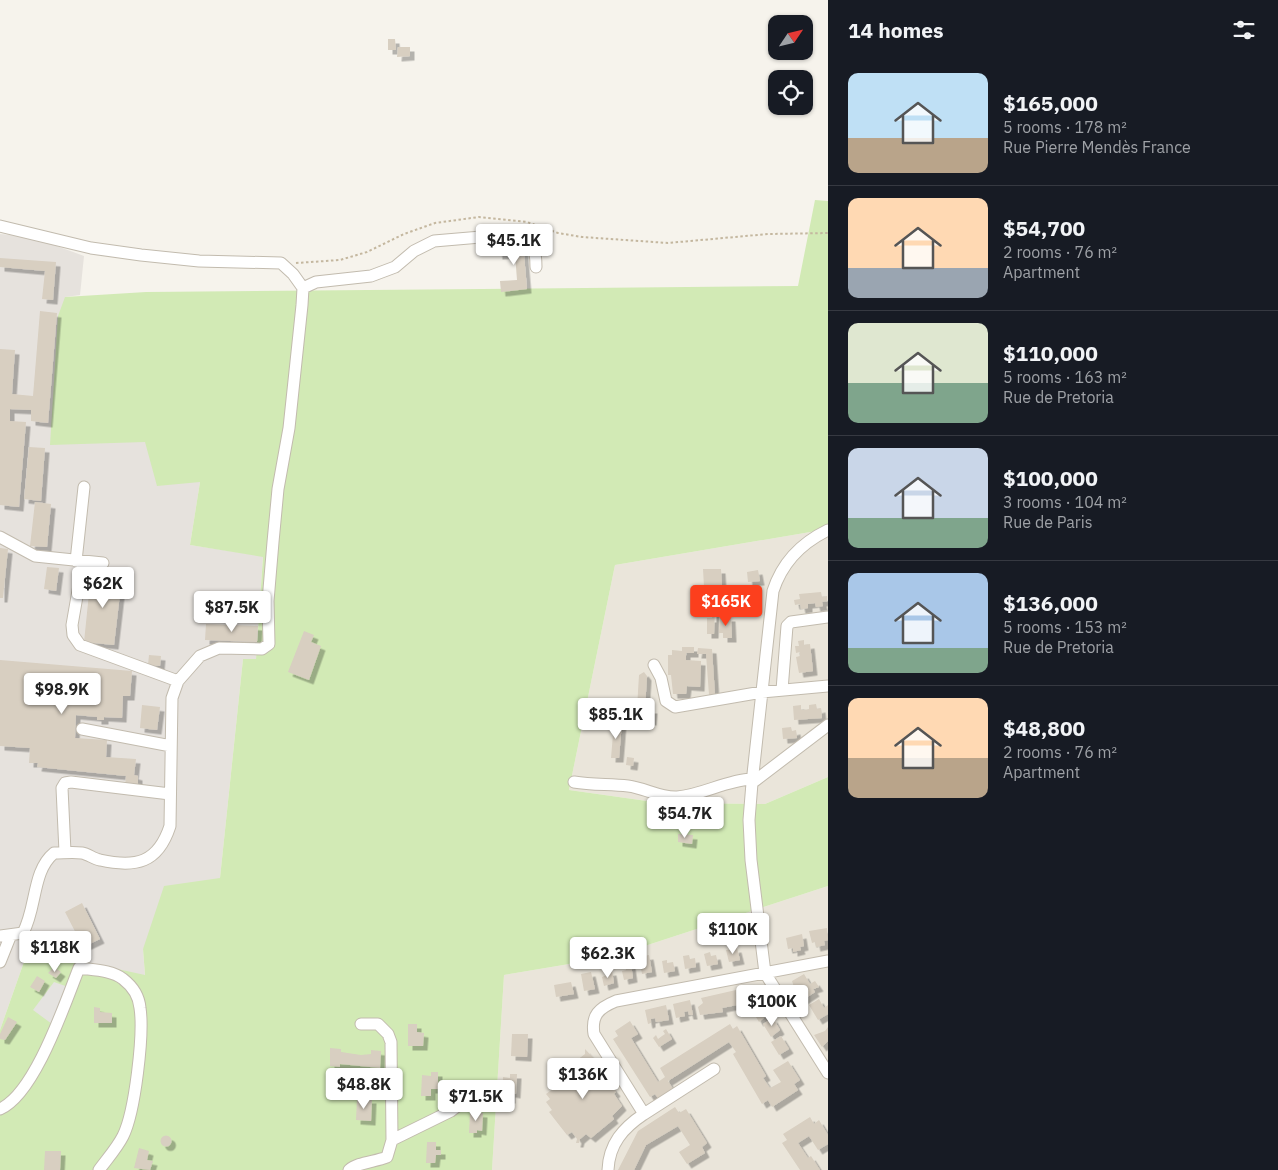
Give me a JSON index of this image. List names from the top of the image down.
{
  "north": "top right",
  "page": {
    "heading": "14 homes",
    "list": [
      {
        "name": "$165,000",
        "note": "5 rooms · 178 m² · Rue Pierre Mendès France"
      },
      {
        "name": "$54,700",
        "note": "2 rooms · 76 m² · Apartment"
      },
      {
        "name": "$110,000",
        "note": "5 rooms · 163 m² · Rue de Pretoria"
      },
      {
        "name": "$100,000",
        "note": "3 rooms · 104 m² · Rue de Paris"
      },
      {
        "name": "$136,000",
        "note": "5 rooms · 153 m² · Rue de Pretoria"
      },
      {
        "name": "$48,800",
        "note": "2 rooms · 76 m² · Apartment"
      }
    ],
    "price": [
      "$45.1K",
      "$62K",
      "$165K",
      "$87.5K",
      "$98.9K",
      "$85.1K",
      "$54.7K",
      "$110K",
      "$118K",
      "$62.3K",
      "$100K",
      "$136K",
      "$48.8K",
      "$71.5K"
    ]
  }
}
